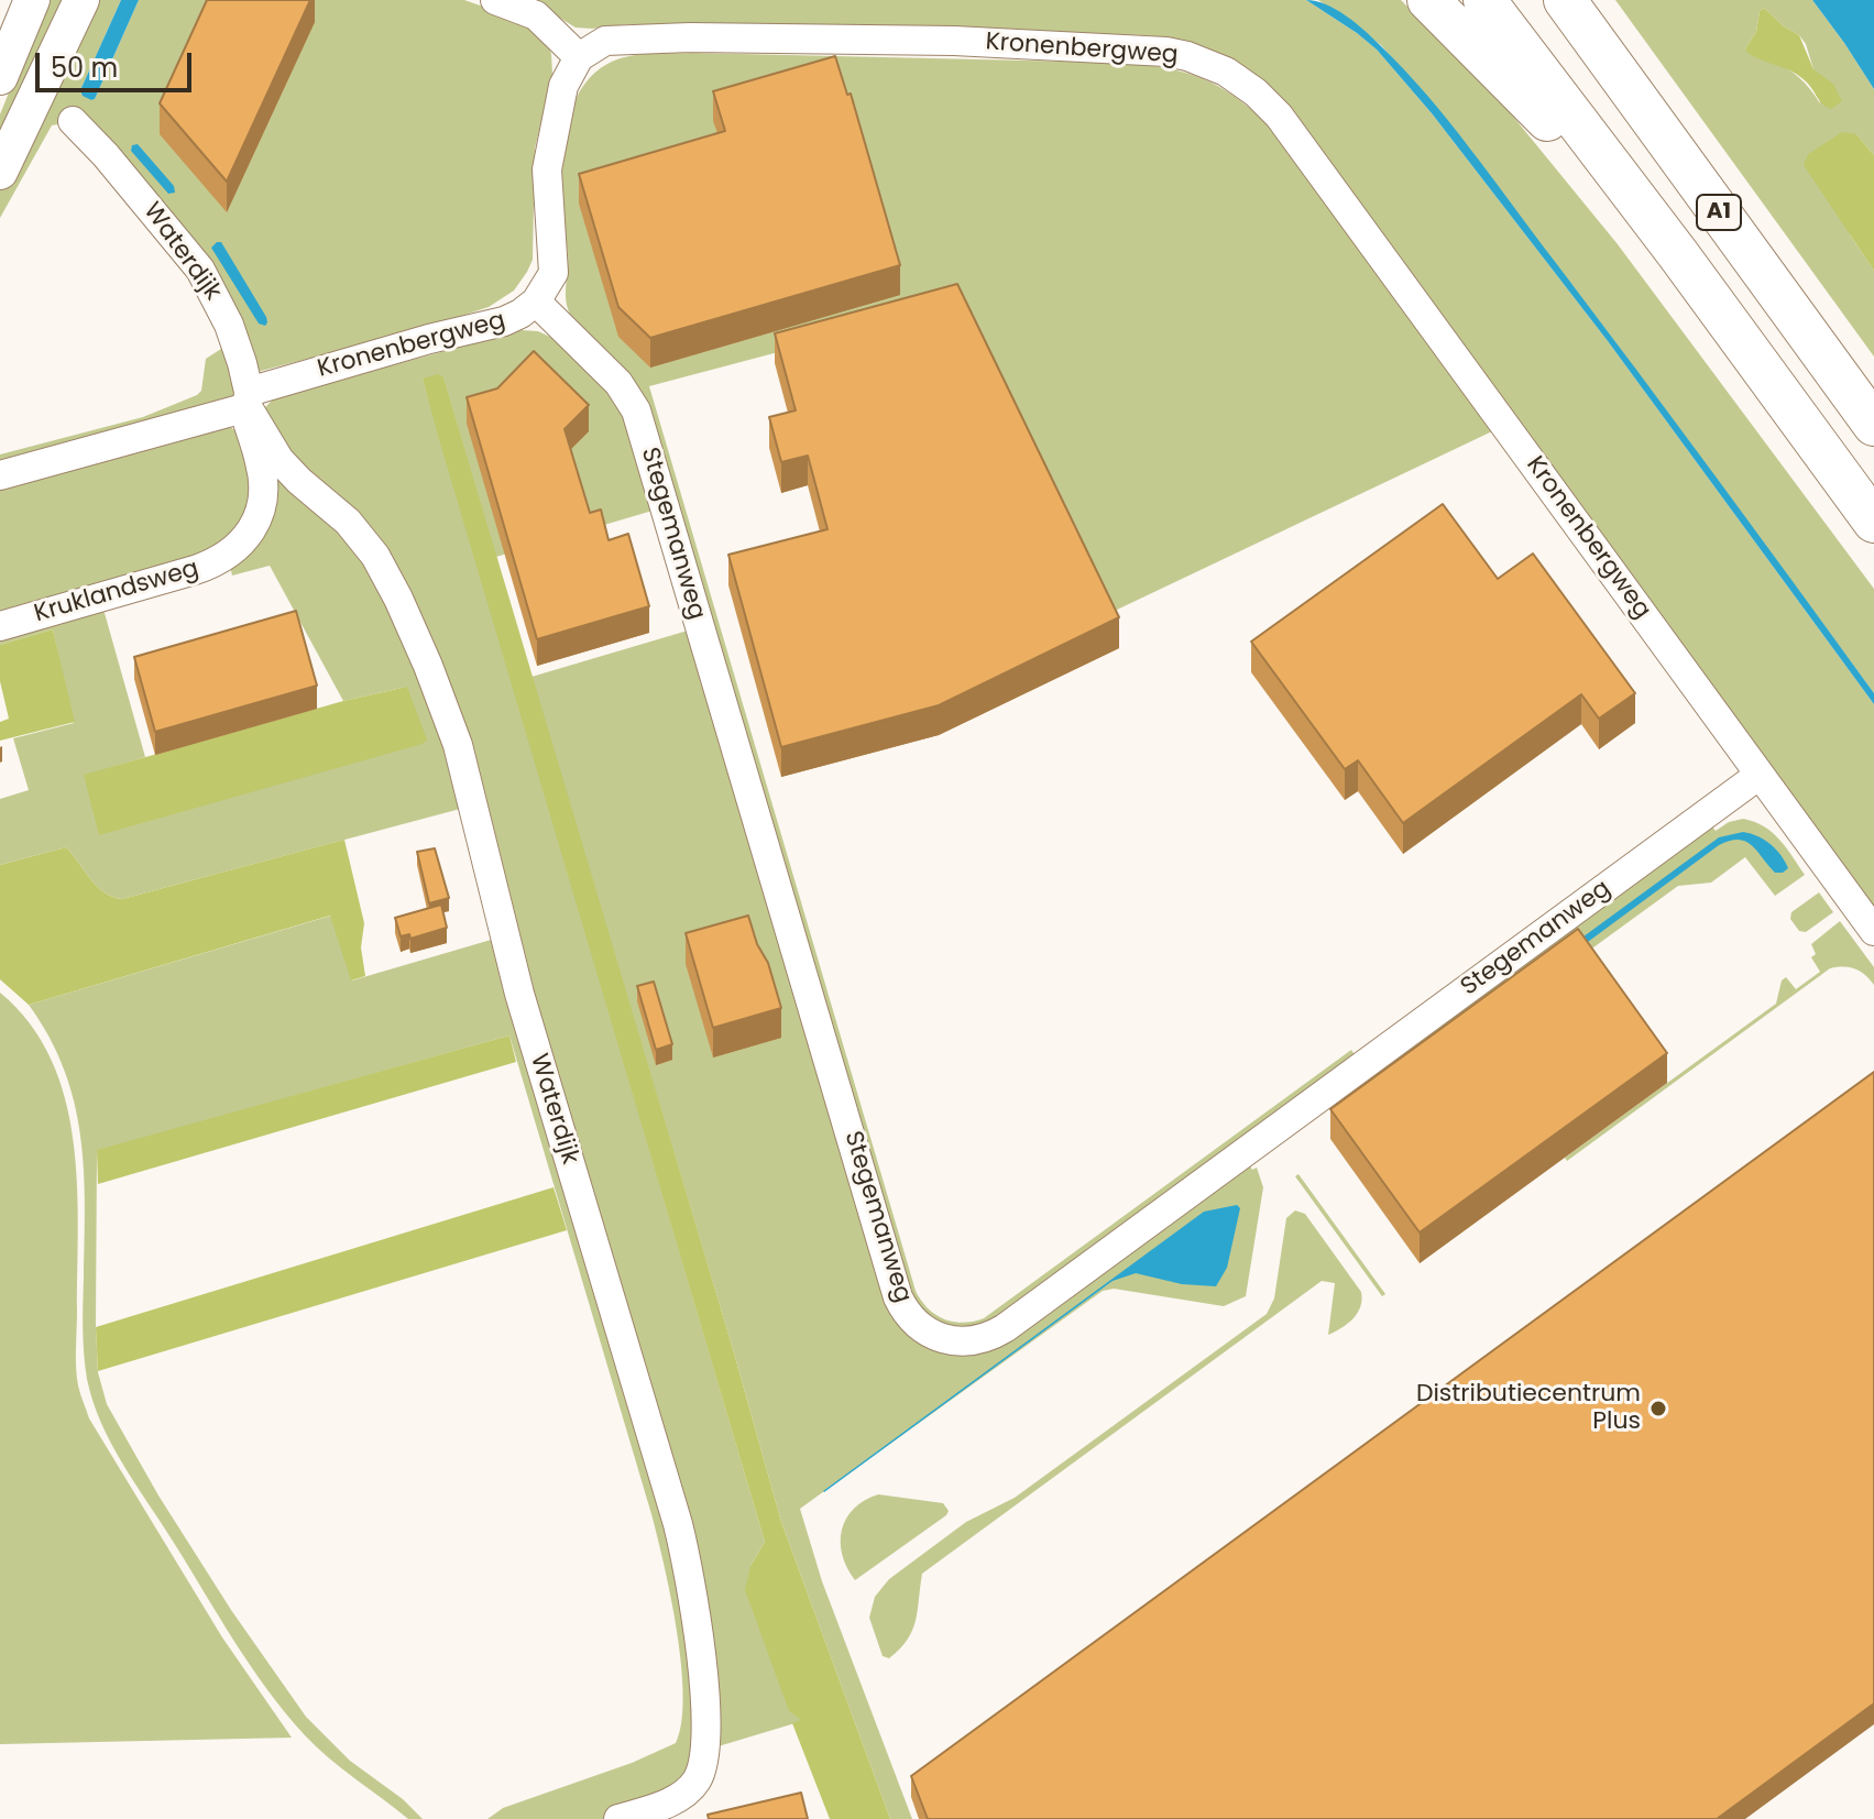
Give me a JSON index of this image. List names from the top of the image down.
{
  "streets": {
    "highway": ["A1"],
    "street": [
      "Kronenbergweg",
      "Waterdijk",
      "Stegemanweg",
      "Kruklandsweg"
    ]
  },
  "crossings": [
    ["Kronenbergweg", "Waterdijk"],
    ["Kronenbergweg", "Stegemanweg"],
    ["Kronenbergweg", "Kruklandsweg"],
    ["Waterdijk", "Kruklandsweg"]
  ],
  "places": ["Distributiecentrum Plus"],
  "scale_bar": "50 m"
}
